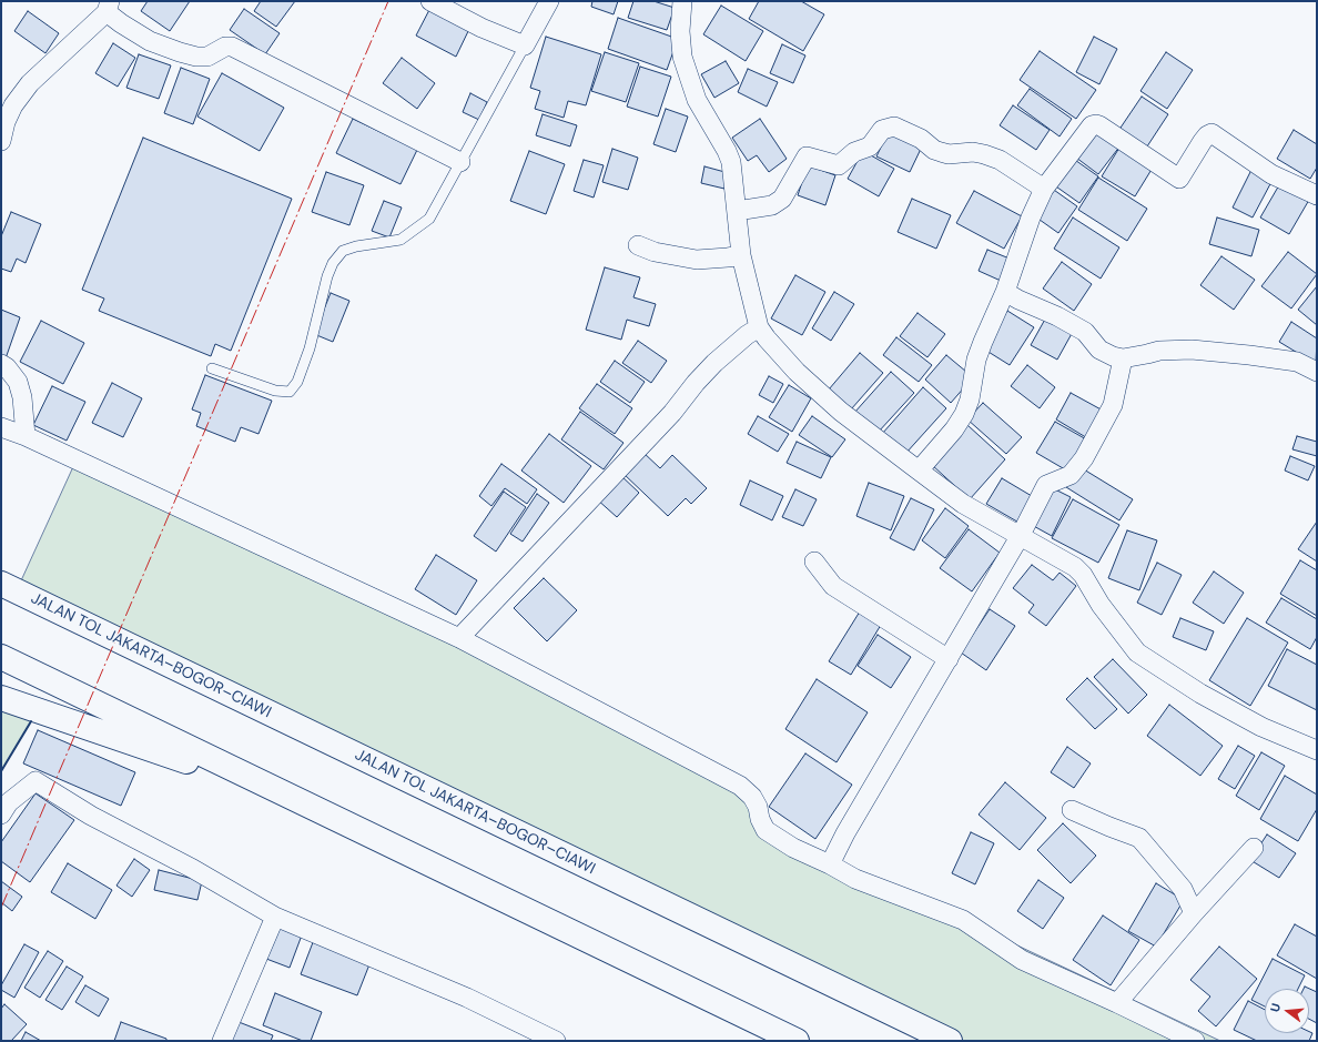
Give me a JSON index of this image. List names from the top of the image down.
{
  "streets": {
    "highway": ["JALAN TOL JAKARTA–BOGOR–CIAWI"]
  },
  "north": "left"
}
